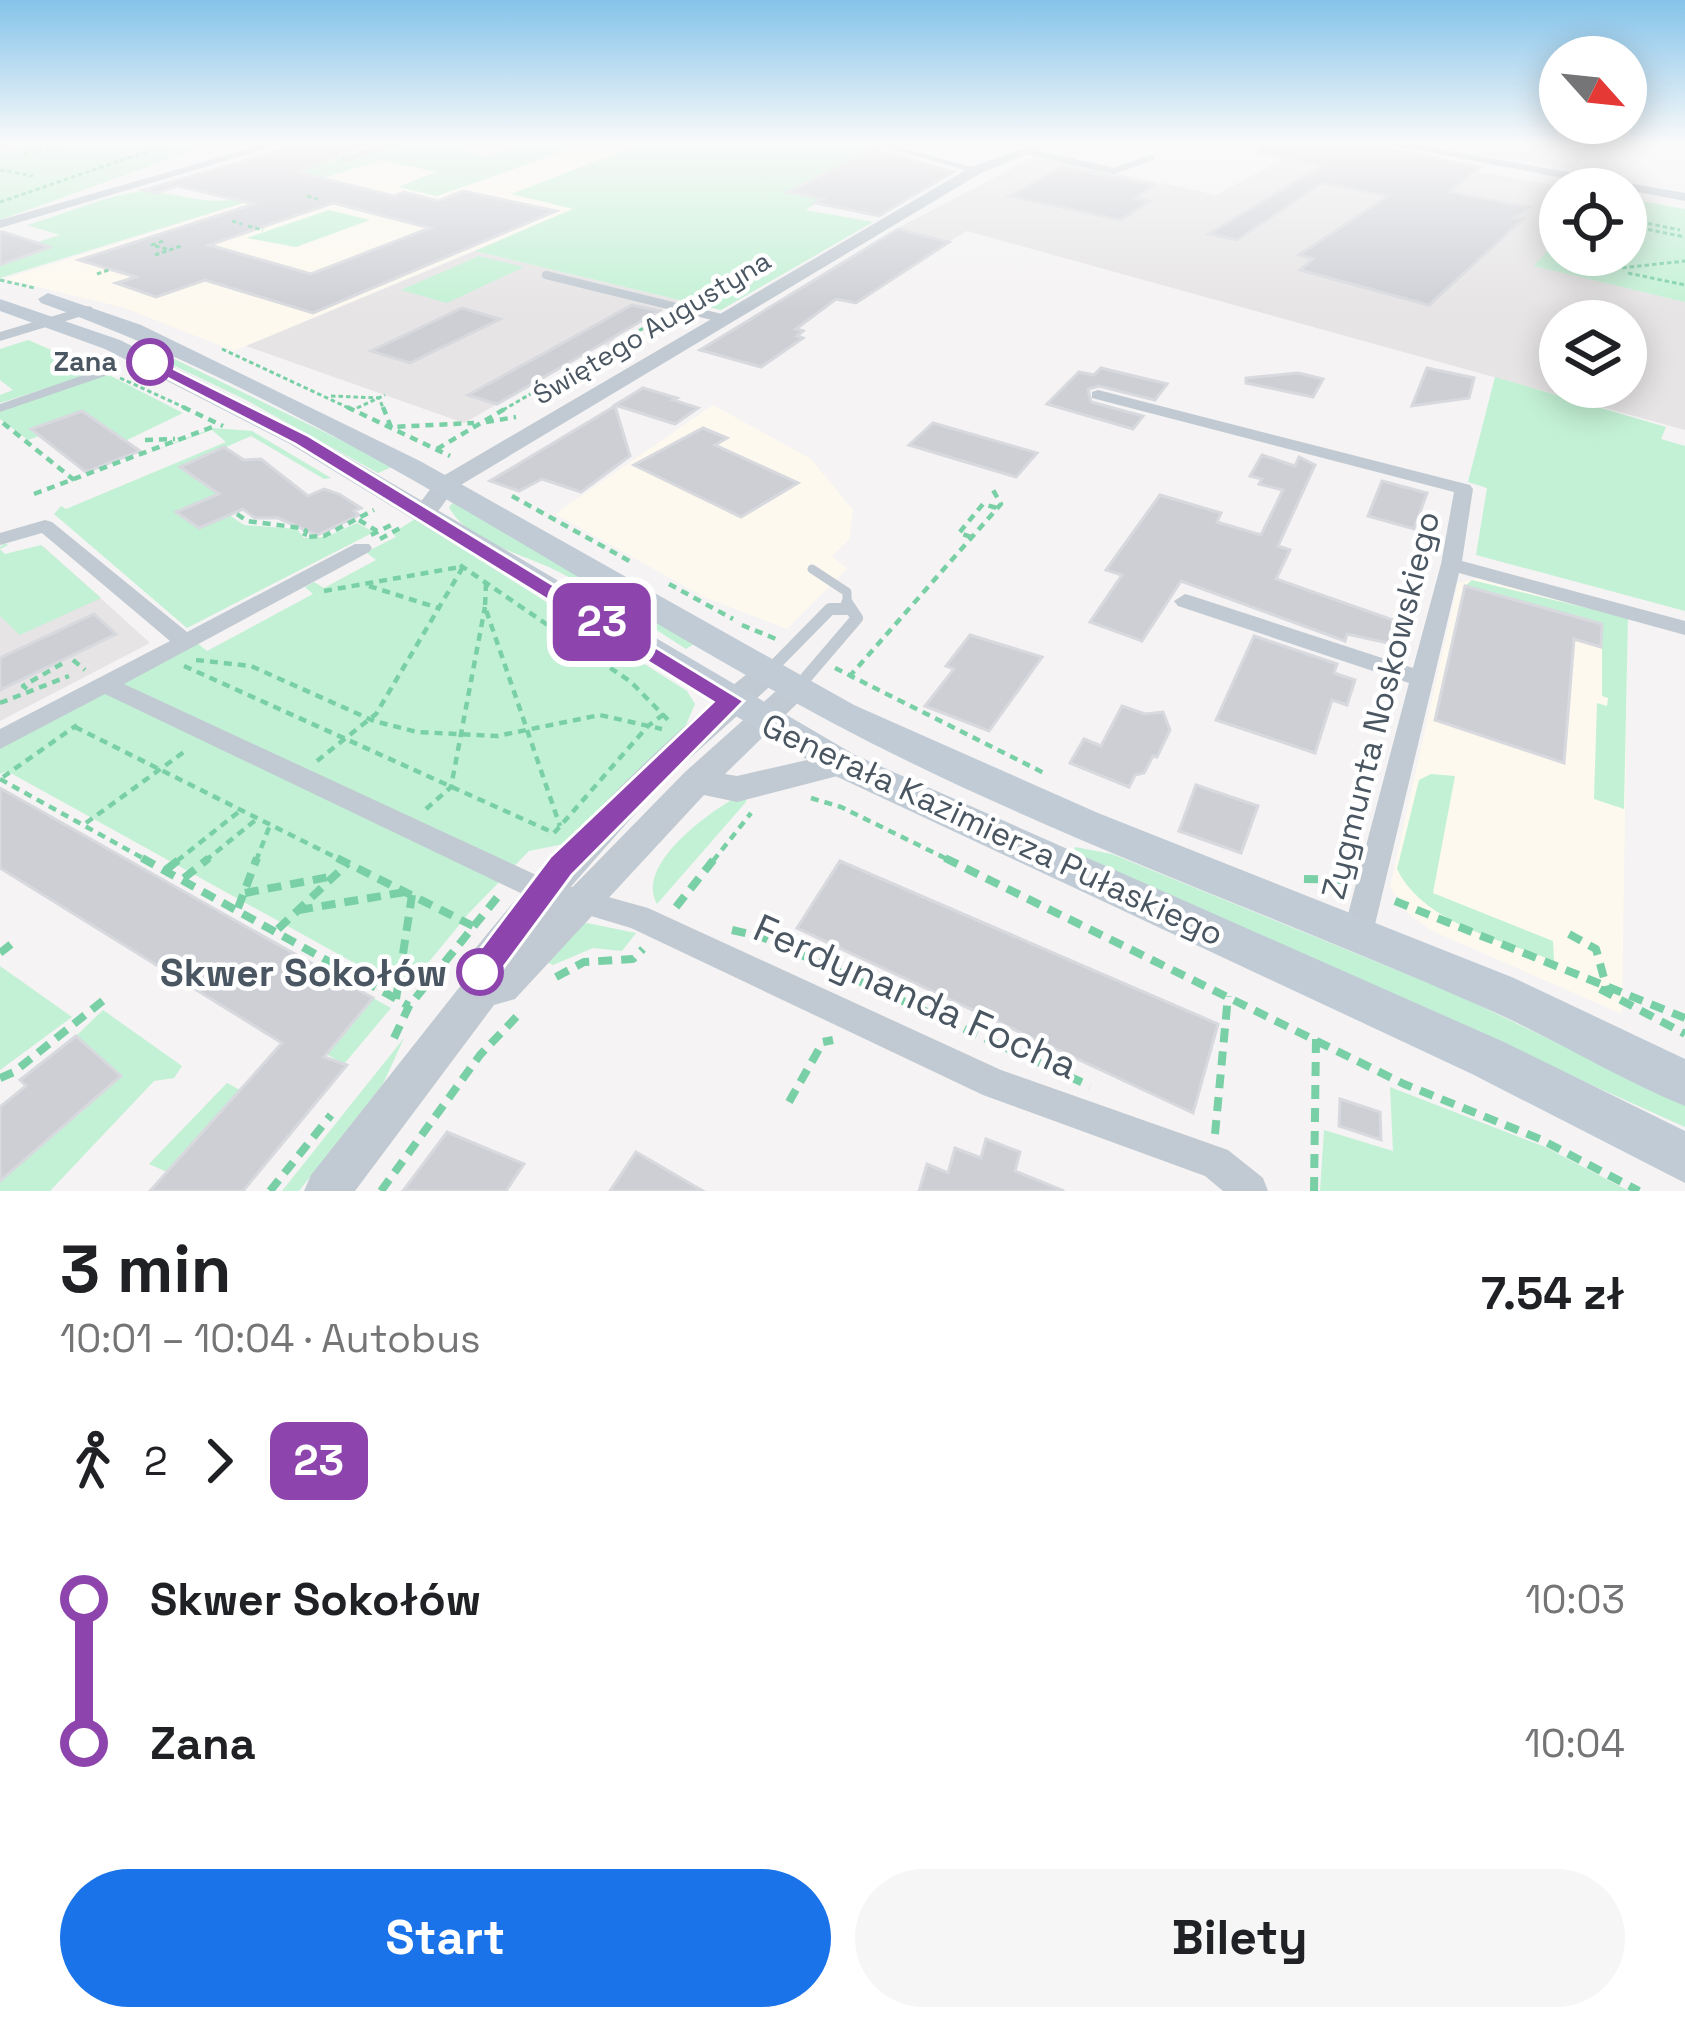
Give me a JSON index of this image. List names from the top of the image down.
{
  "streets": {
    "main road": ["Generała Kazimierza Pułaskiego"],
    "street": ["Świętego Augustyna", "Zygmunta Noskowskiego", "Ferdynanda Focha"]
  },
  "crossings": [
    ["Świętego Augustyna", "Generała Kazimierza Pułaskiego"],
    ["Zygmunta Noskowskiego", "Generała Kazimierza Pułaskiego"]
  ],
  "places": ["Zana", "Skwer Sokołów"],
  "lines": ["bus line 23"],
  "north": "bottom right",
  "page": {
    "on_map": "23",
    "heading": ["3 min", "10:01 – 10:04 · Autobus", "7.54 zł"],
    "legs": ["2", "23"],
    "list": [
      {
        "name": "Skwer Sokołów",
        "value": "10:03"
      },
      {
        "name": "Zana",
        "value": "10:04"
      }
    ],
    "buttons": ["Start", "Bilety"]
  }
}
